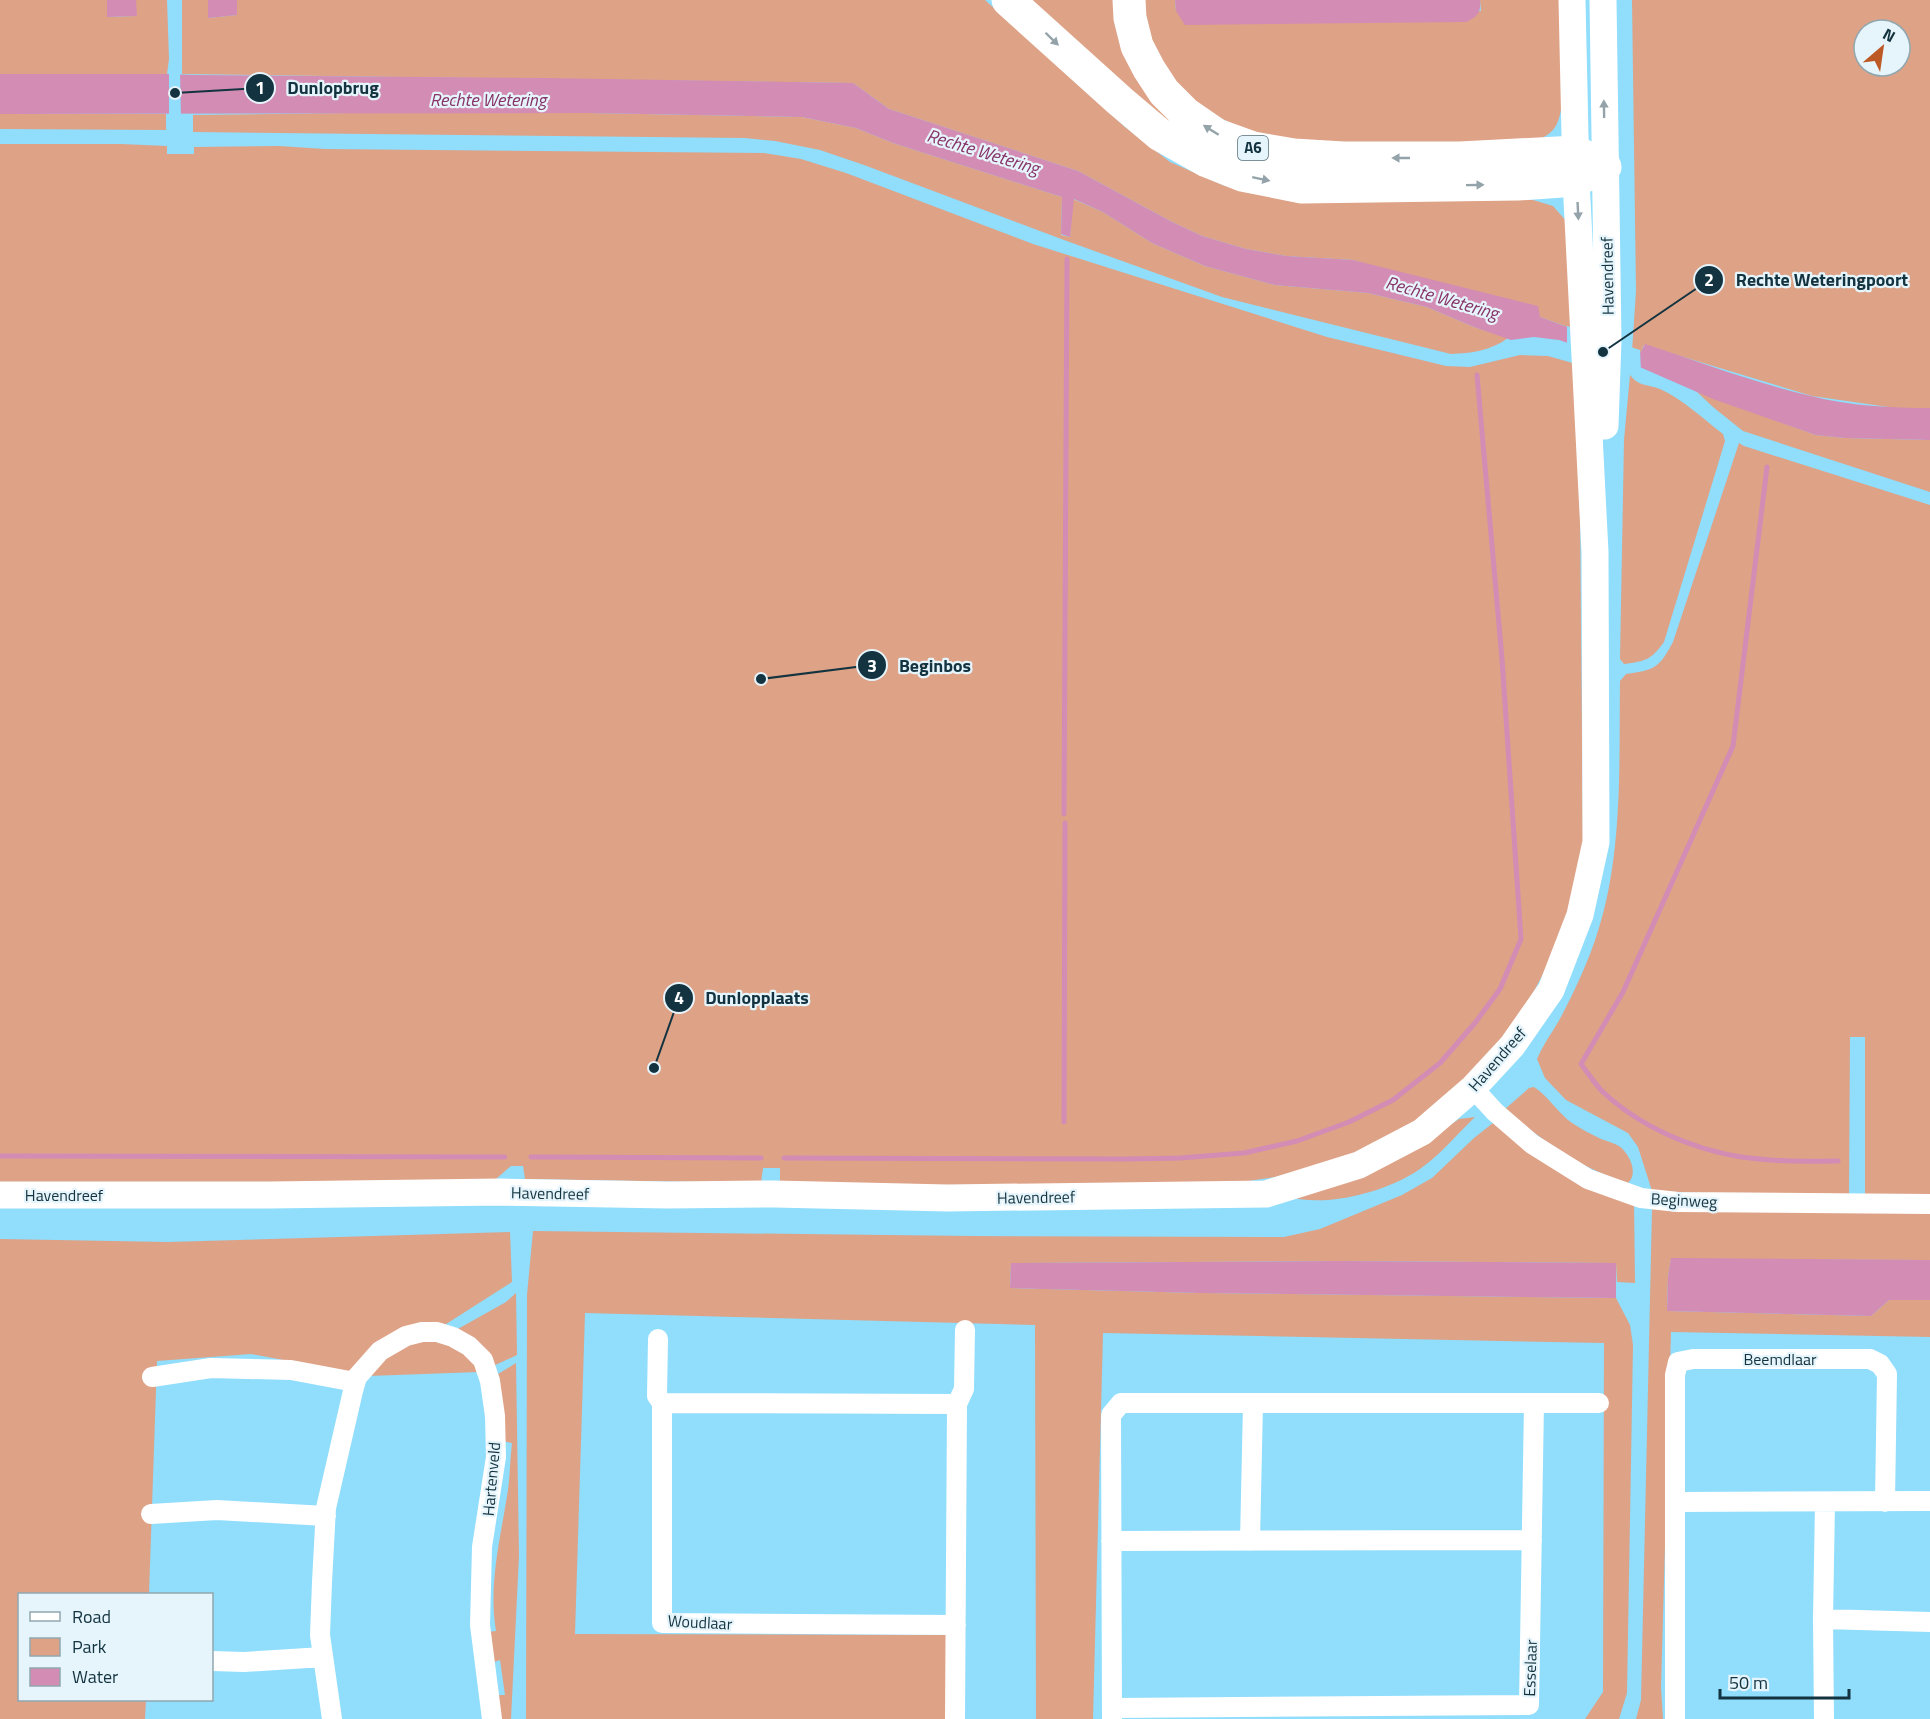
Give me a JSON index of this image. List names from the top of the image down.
{
  "streets": {
    "highway": ["A6"],
    "street": [
      "Havendreef",
      "Beginweg",
      "Beemdlaar",
      "Hartenveld",
      "Woudlaar",
      "Esselaar"
    ]
  },
  "crossings": [
    ["A6", "Havendreef"],
    ["Havendreef", "Beginweg"]
  ],
  "water": ["Rechte Wetering"],
  "places": [
    "Dunlopbrug",
    "Rechte Weteringpoort",
    "Beginbos",
    "Dunlopplaats"
  ],
  "legend": ["Road", "Park", "Water"],
  "scale_bar": "50 m",
  "north": "top right"
}
